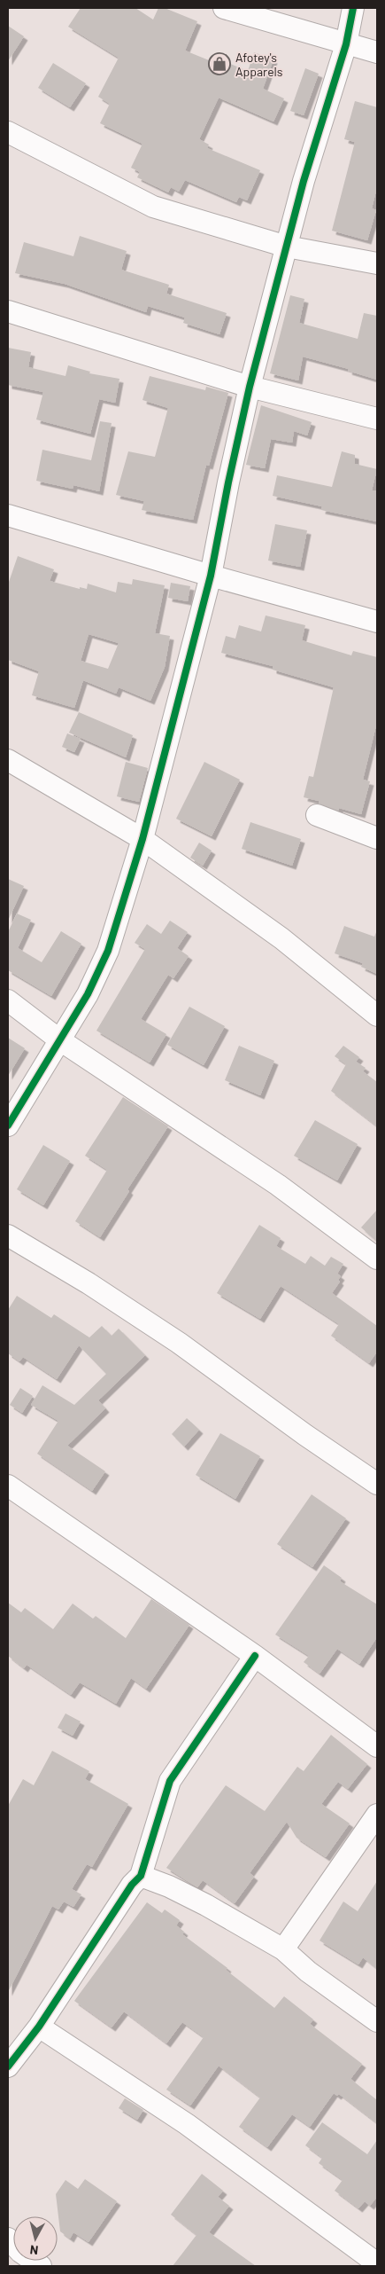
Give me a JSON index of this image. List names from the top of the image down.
{
  "places": {
    "shop": ["Afotey's Apparels"]
  },
  "north": "bottom"
}
